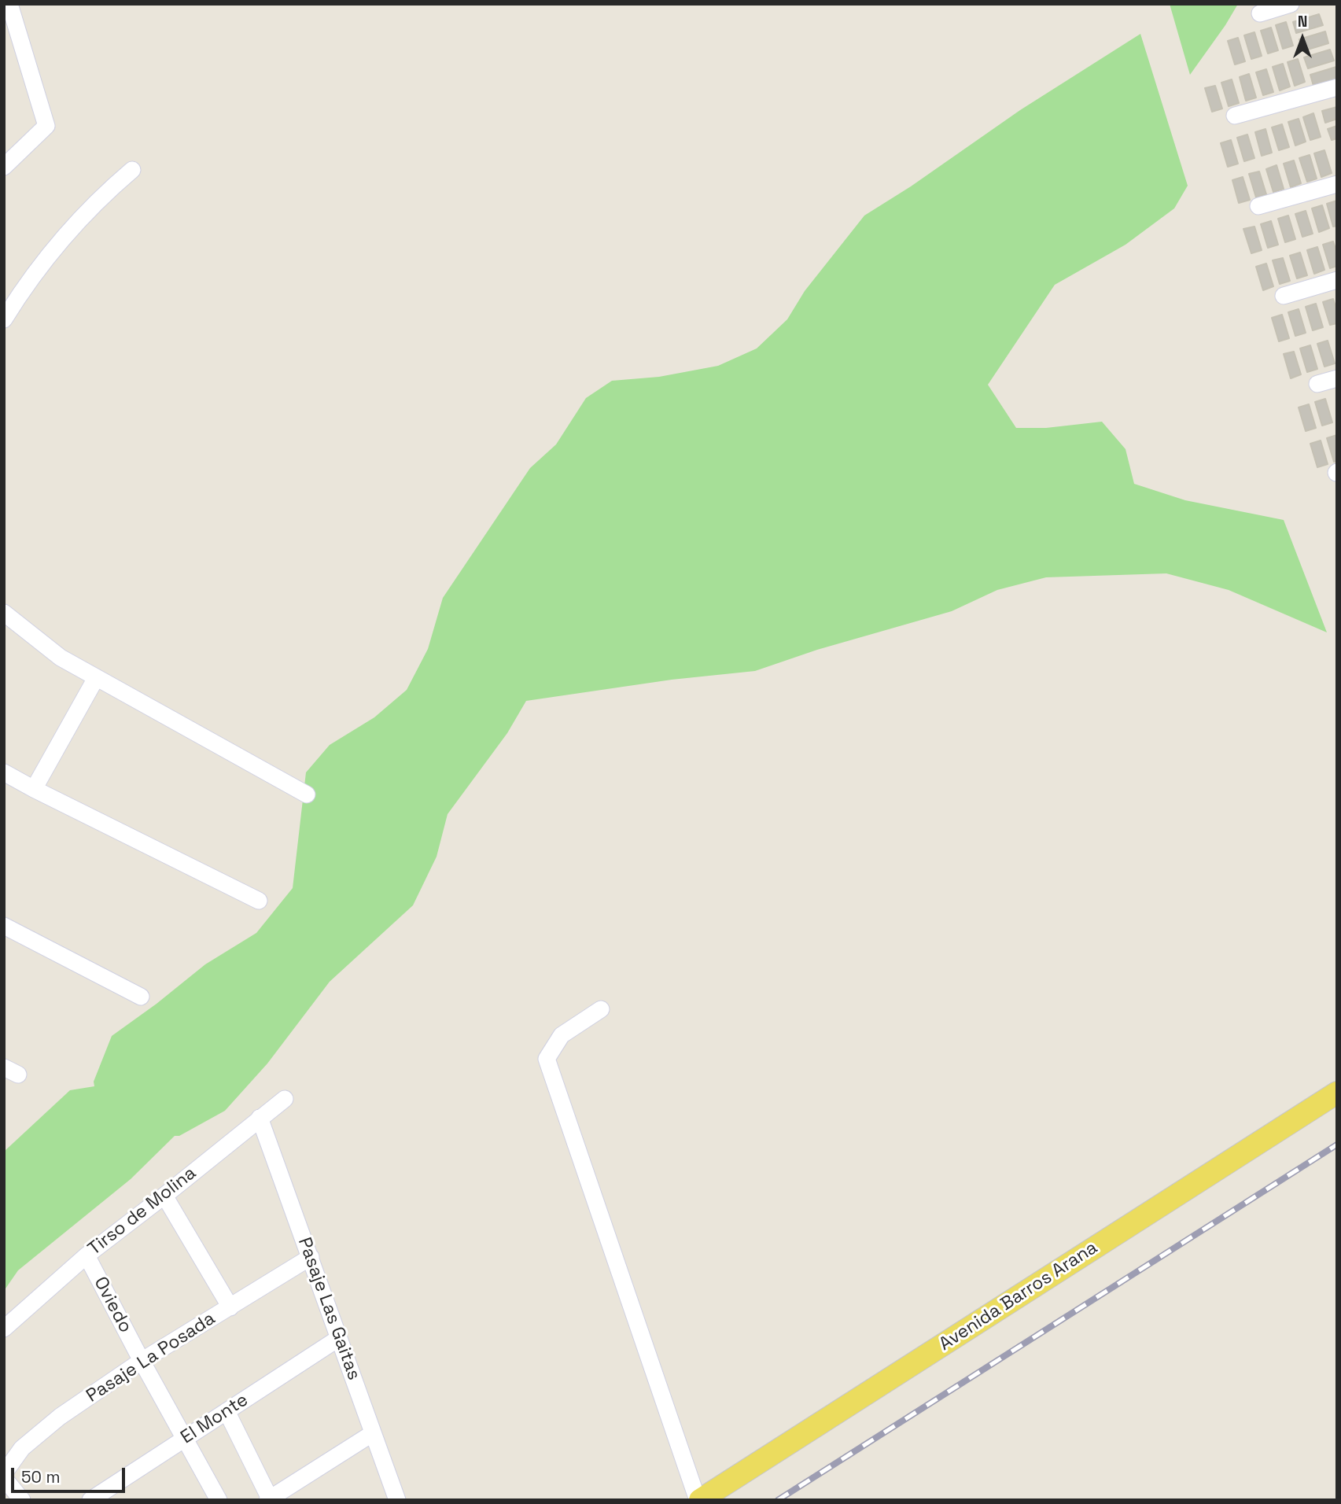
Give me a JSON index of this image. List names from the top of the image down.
{
  "streets": {
    "main road": ["Avenida Barros Arana"],
    "street": [
      "Tirso de Molina",
      "Oviedo",
      "Pasaje Las Gaitas",
      "Pasaje La Posada",
      "El Monte"
    ]
  },
  "crossings": [
    ["Tirso de Molina", "Oviedo"],
    ["Tirso de Molina", "Pasaje Las Gaitas"],
    ["Oviedo", "Pasaje La Posada"],
    ["Oviedo", "El Monte"],
    ["Pasaje Las Gaitas", "Pasaje La Posada"],
    ["Pasaje Las Gaitas", "El Monte"]
  ],
  "scale_bar": "50 m",
  "north": "top"
}
